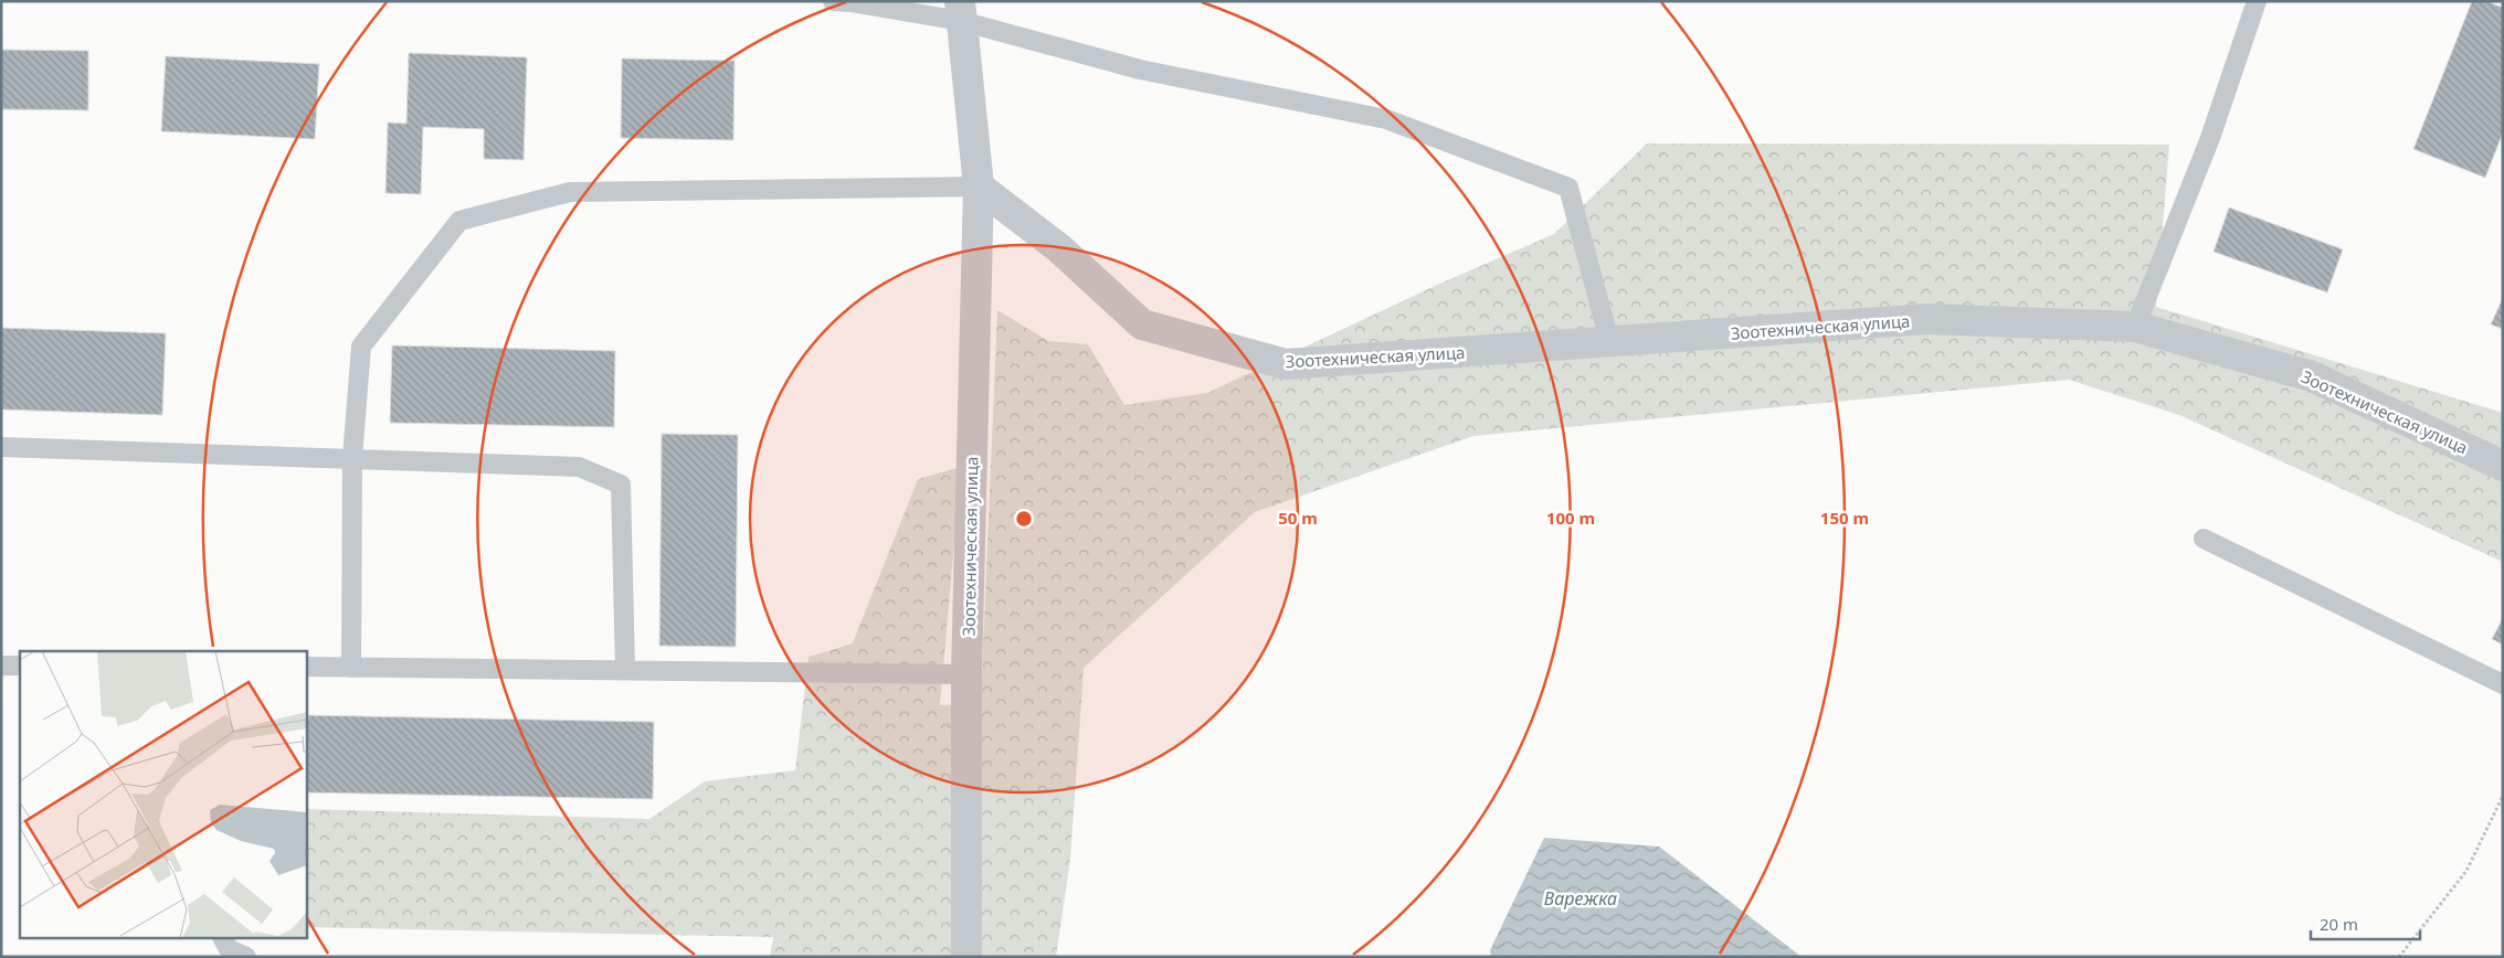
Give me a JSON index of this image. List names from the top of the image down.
{
  "streets": {
    "street": ["Зоотехническая улица"]
  },
  "water": ["Варежка"],
  "scale_bar": "20 m",
  "rings": ["50 m", "100 m", "150 m"]
}
